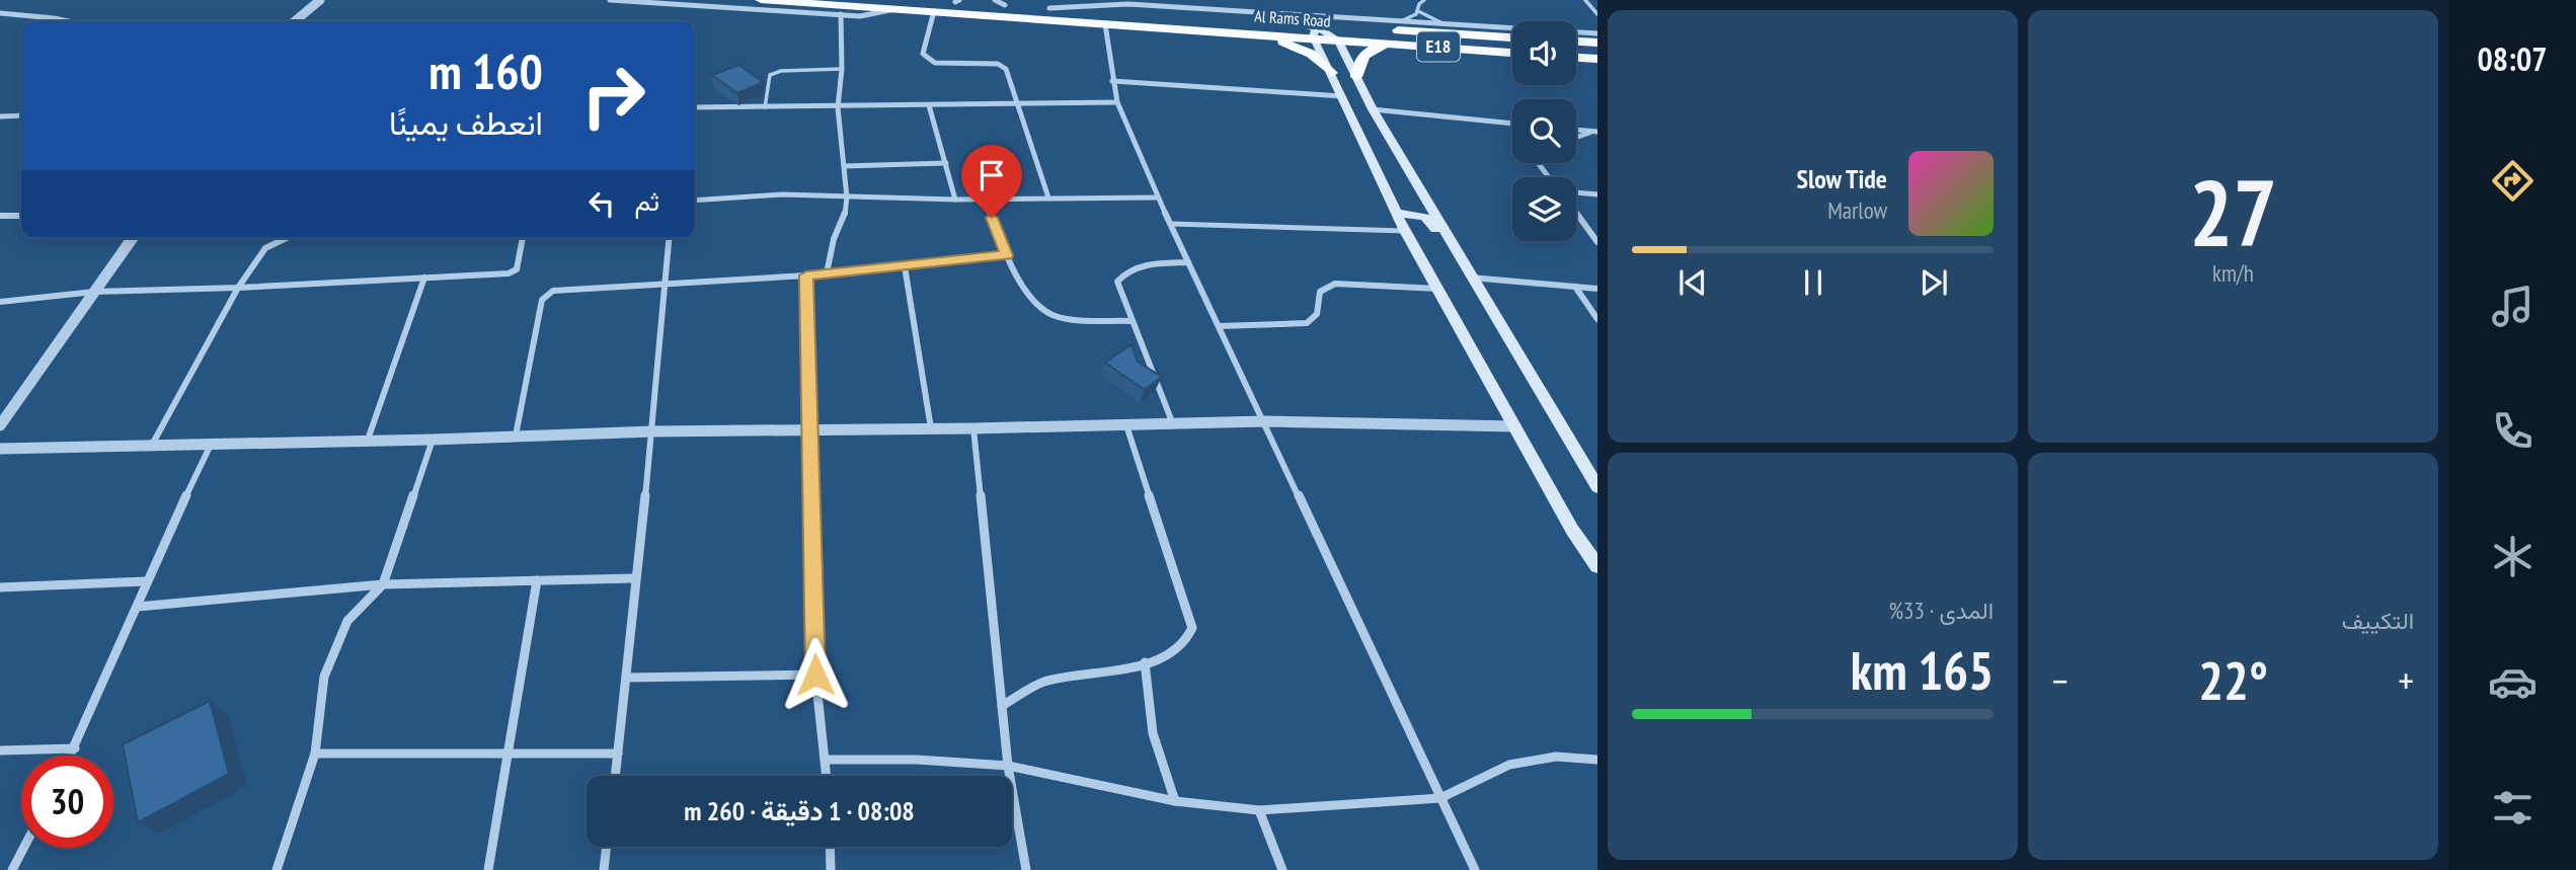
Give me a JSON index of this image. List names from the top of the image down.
{
  "streets": {
    "highway": ["Al Rams Road", "E18"]
  },
  "page": {
    "tabs": "08:07",
    "tile": [
      ["27", "km/h"],
      "التكييف",
      ["المدى · 33%", "165 km"]
    ],
    "turn": ["160 m", "انعطف يمينًا"],
    "song": ["Slow Tide", "Marlow"],
    "then": "ثم",
    "heat": ["−", "22°", "+"],
    "limit": "30",
    "trip": "08:08 · 1 دقيقة · 260 m"
  }
}
